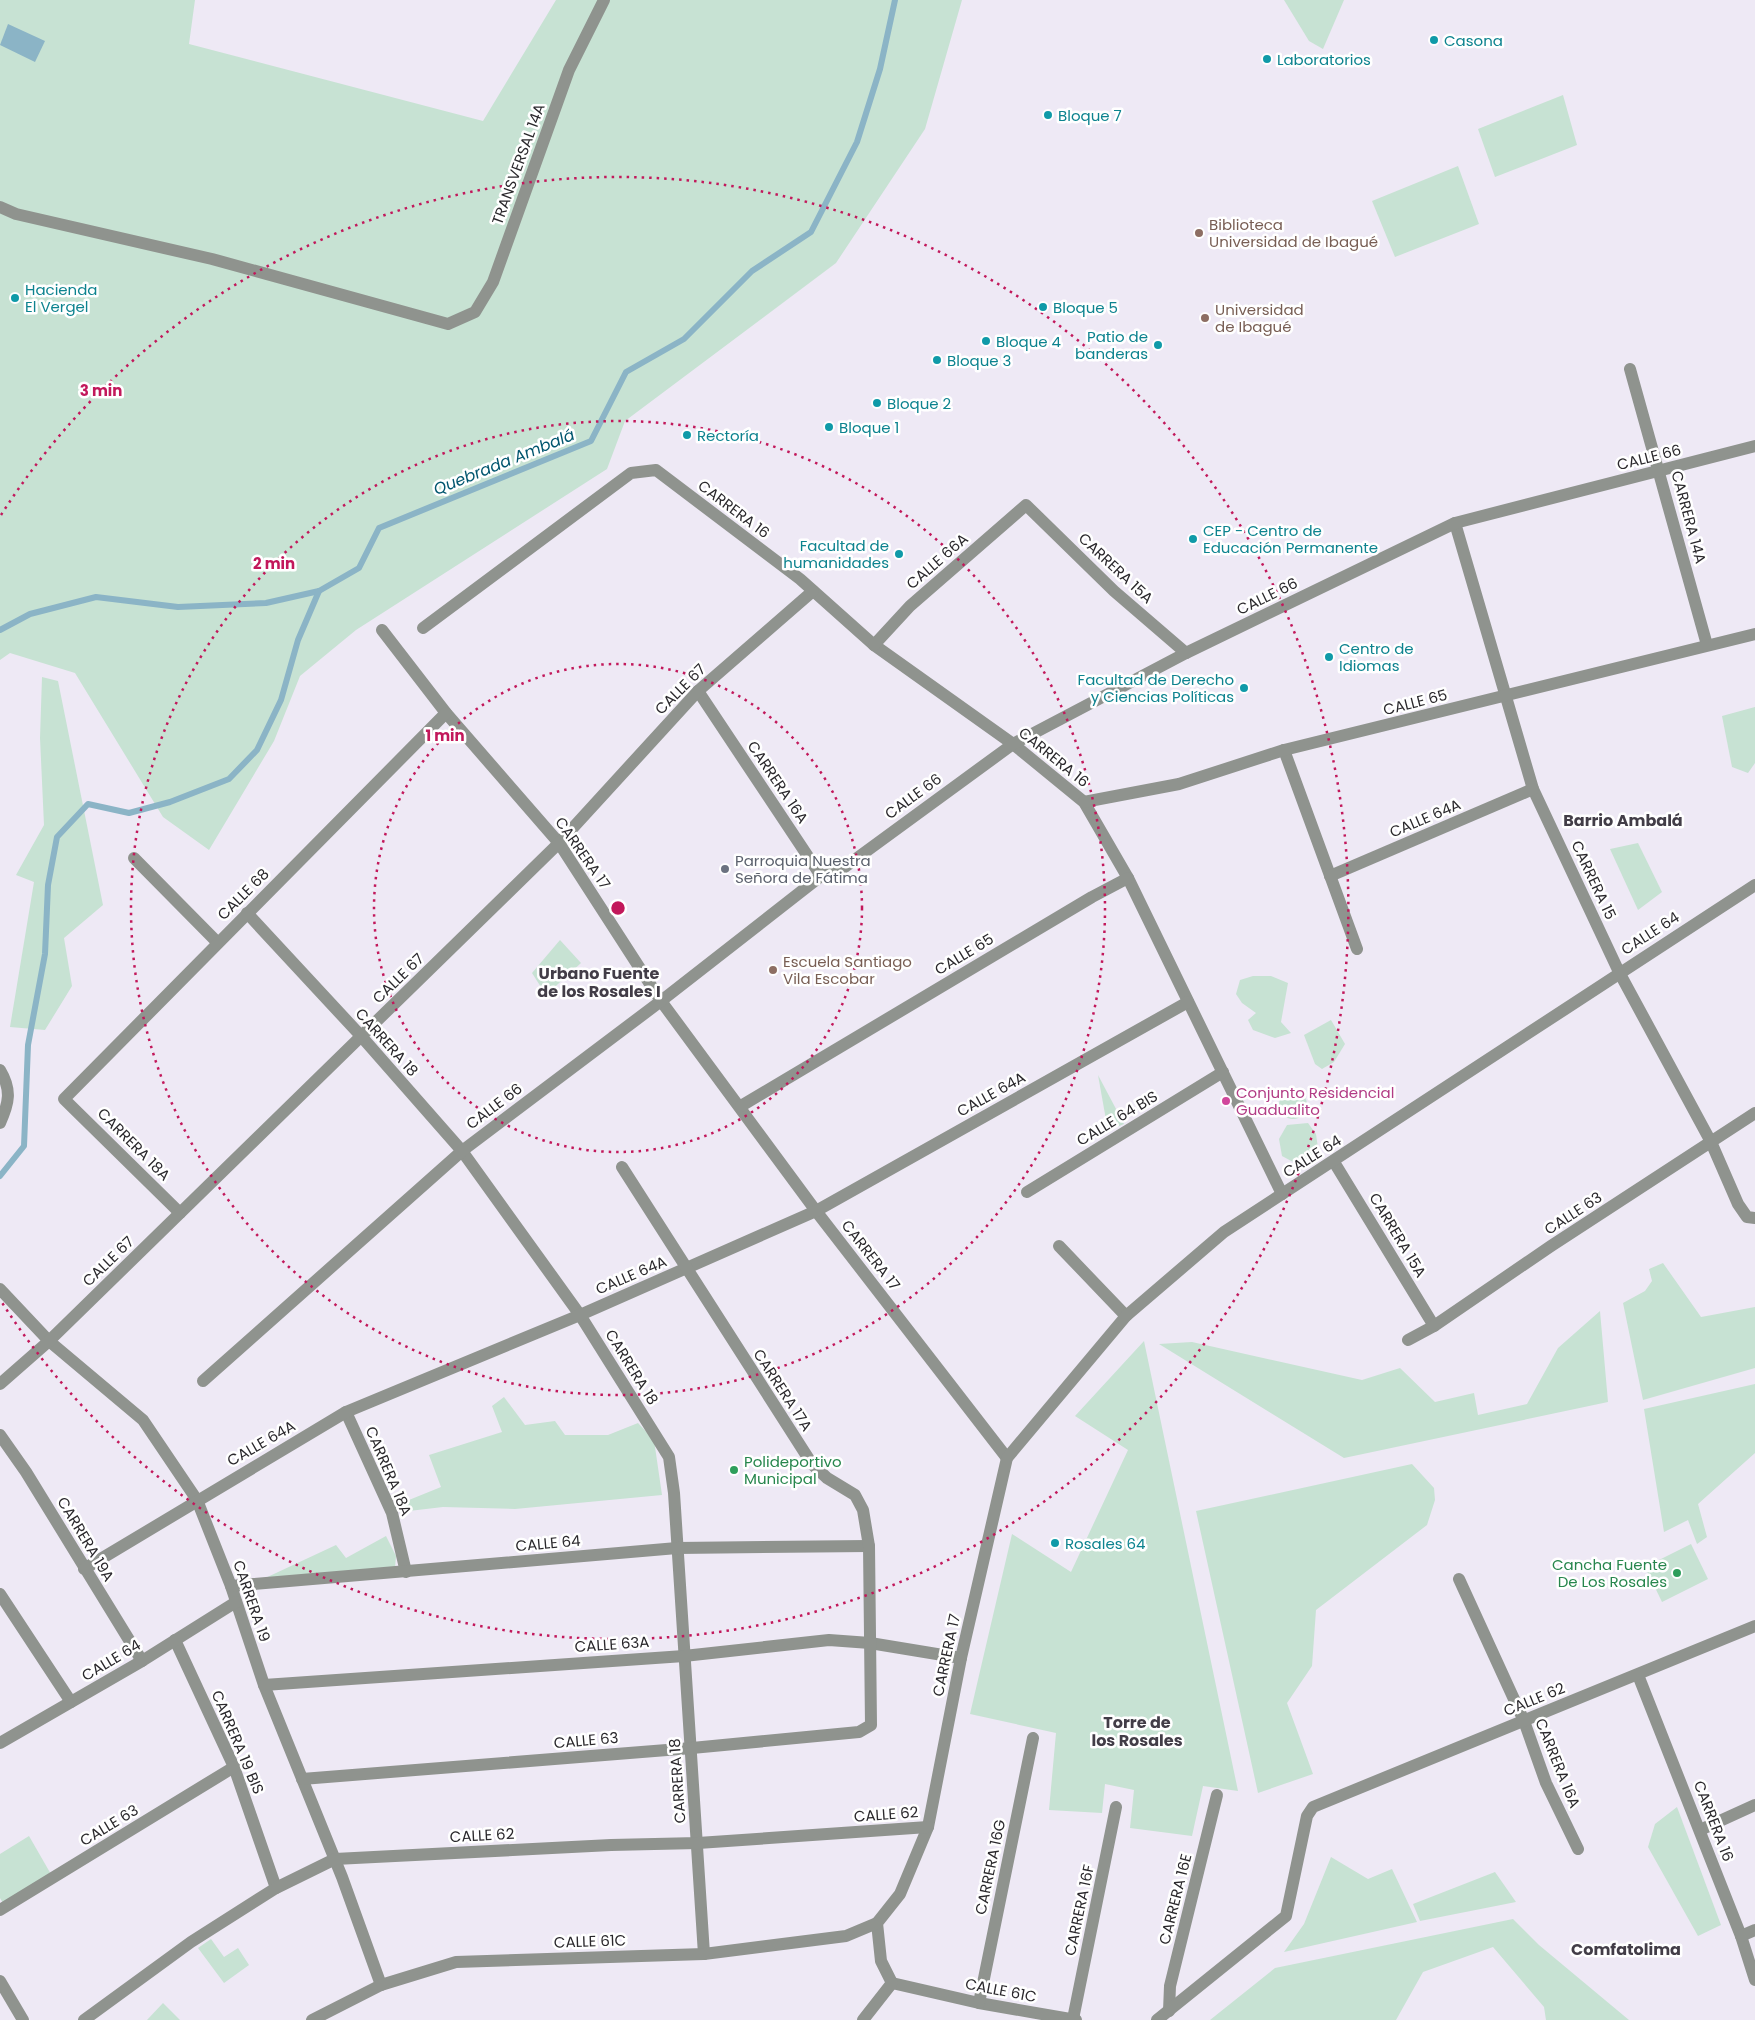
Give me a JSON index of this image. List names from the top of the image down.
{
  "streets": {
    "street": [
      "TRANSVERSAL 14A",
      "CALLE 66",
      "CARRERA 16",
      "CARRERA 14A",
      "CALLE 66A",
      "CARRERA 15A",
      "CALLE 67",
      "CALLE 65",
      "CARRERA 16A",
      "CALLE 64A",
      "CARRERA 17",
      "CARRERA 15",
      "CALLE 68",
      "CALLE 64",
      "CARRERA 18",
      "CALLE 64 BIS",
      "CARRERA 18A",
      "CALLE 63",
      "CARRERA 17A",
      "CARRERA 19A",
      "CARRERA 19",
      "CALLE 63A",
      "CALLE 62",
      "CARRERA 19 BIS",
      "CARRERA 16G",
      "CARRERA 16E",
      "CARRERA 16F",
      "CALLE 61C"
    ]
  },
  "crossings": [
    ["CALLE 66", "CARRERA 16"],
    ["CALLE 66", "CARRERA 14A"],
    ["CALLE 66", "CARRERA 15A"],
    ["CALLE 66", "CARRERA 16A"],
    ["CALLE 66", "CARRERA 17"],
    ["CALLE 66", "CARRERA 15"],
    ["CALLE 66", "CARRERA 18"],
    ["CARRERA 16", "CALLE 66A"],
    ["CARRERA 16", "CALLE 67"],
    ["CARRERA 16", "CALLE 65"],
    ["CARRERA 16", "CALLE 64A"],
    ["CARRERA 16", "CALLE 64"],
    ["CARRERA 16", "CALLE 64 BIS"],
    ["CARRERA 16", "CALLE 62"],
    ["CARRERA 14A", "CALLE 65"],
    ["CALLE 66A", "CARRERA 15A"],
    ["CARRERA 15A", "CALLE 64"],
    ["CARRERA 15A", "CALLE 63"],
    ["CALLE 67", "CARRERA 16A"],
    ["CALLE 67", "CARRERA 17"],
    ["CALLE 67", "CARRERA 18"],
    ["CALLE 67", "CARRERA 18A"],
    ["CALLE 67", "CARRERA 19"],
    ["CALLE 65", "CARRERA 17"],
    ["CALLE 65", "CARRERA 15"],
    ["CARRERA 16A", "CALLE 62"],
    ["CALLE 64A", "CARRERA 17"],
    ["CALLE 64A", "CARRERA 15"],
    ["CALLE 64A", "CARRERA 18"],
    ["CALLE 64A", "CARRERA 18A"],
    ["CALLE 64A", "CARRERA 17A"],
    ["CALLE 64A", "CARRERA 19A"],
    ["CALLE 64A", "CARRERA 19"],
    ["CARRERA 17", "CALLE 68"],
    ["CARRERA 17", "CALLE 64"],
    ["CARRERA 17", "CALLE 63A"],
    ["CARRERA 17", "CALLE 62"],
    ["CARRERA 17", "CALLE 61C"],
    ["CARRERA 15", "CALLE 64"],
    ["CARRERA 15", "CALLE 63"],
    ["CALLE 68", "CARRERA 18"],
    ["CALLE 68", "CARRERA 18A"],
    ["CALLE 64", "CARRERA 18"],
    ["CALLE 64", "CARRERA 18A"],
    ["CALLE 64", "CARRERA 17A"],
    ["CALLE 64", "CARRERA 19A"],
    ["CALLE 64", "CARRERA 19"],
    ["CALLE 64", "CARRERA 19 BIS"],
    ["CARRERA 18", "CALLE 63"],
    ["CARRERA 18", "CALLE 63A"],
    ["CARRERA 18", "CALLE 62"],
    ["CARRERA 18", "CALLE 61C"],
    ["CALLE 63", "CARRERA 17A"],
    ["CALLE 63", "CARRERA 19"],
    ["CALLE 63", "CARRERA 19 BIS"],
    ["CARRERA 17A", "CALLE 63A"],
    ["CARRERA 19", "CALLE 63A"],
    ["CARRERA 19", "CALLE 62"],
    ["CARRERA 19", "CALLE 61C"],
    ["CALLE 62", "CARRERA 19 BIS"],
    ["CALLE 62", "CARRERA 16E"],
    ["CARRERA 16G", "CALLE 61C"],
    ["CARRERA 16F", "CALLE 61C"]
  ],
  "districts": [
    "Barrio Ambalá",
    "Urbano Fuente de los Rosales I",
    "Torre de los Rosales",
    "Comfatolima"
  ],
  "water": ["Quebrada Ambalá"],
  "places": [
    "Casona",
    "Laboratorios",
    "Bloque 7",
    "Biblioteca Universidad de Ibagué",
    "Hacienda El Vergel",
    "Bloque 5",
    "Universidad de Ibagué",
    "Bloque 4",
    "Patio de banderas",
    "Bloque 3",
    "Bloque 2",
    "Bloque 1",
    "Rectoría",
    "CEP - Centro de Educación Permanente",
    "Facultad de humanidades",
    "Centro de Idiomas",
    "Facultad de Derecho y Ciencias Políticas",
    "Parroquia Nuestra Señora de Fátima",
    "Escuela Santiago Vila Escobar",
    "Conjunto Residencial Guadualito",
    "Polideportivo Municipal",
    "Rosales 64",
    "Cancha Fuente De Los Rosales"
  ],
  "rings": ["3 min", "2 min", "1 min"]
}
